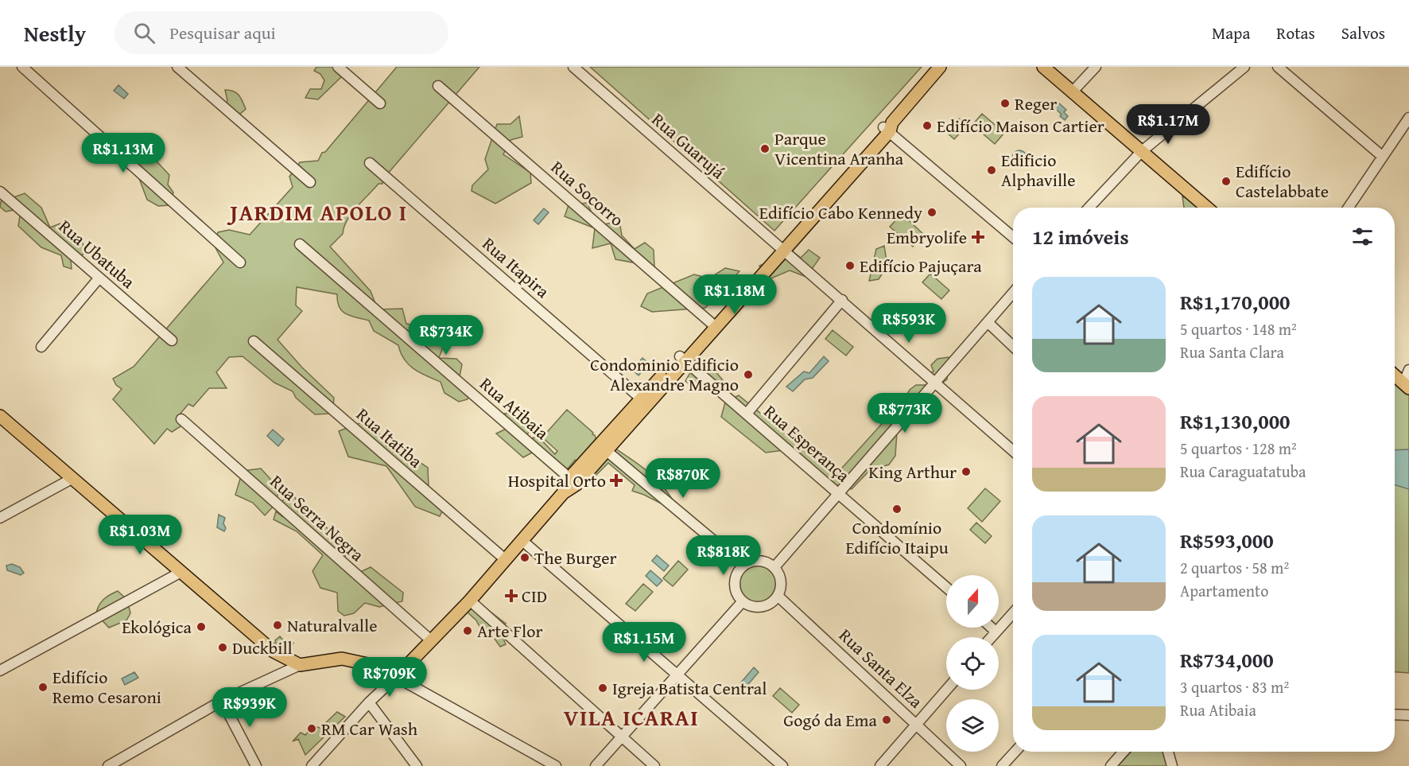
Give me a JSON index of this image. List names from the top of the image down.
{
  "streets": {
    "street": [
      "Rua Guarujá",
      "Rua Socorro",
      "Rua Ubatuba",
      "Rua Itapira",
      "Rua Atibaia",
      "Rua Itatiba",
      "Rua Esperança",
      "Rua Serra Negra",
      "Rua Santa Elza"
    ]
  },
  "districts": ["JARDIM APOLO I", "VILA ICARAI"],
  "places": {
    "other": [
      "Reger",
      "Edifício Maison Cartier",
      "Parque Vicentina Aranha",
      "Edificio Alphaville",
      "Edifício Castelabbate",
      "Edifício Cabo Kennedy",
      "Edifício Pajuçara",
      "Condominio Edificio Alexandre Magno",
      "King Arthur",
      "Condomínio Edifício Itaipu",
      "The Burger",
      "Naturalvalle",
      "Ekológica",
      "Arte Flor",
      "Duckbill",
      "Edifício Remo Cesaroni",
      "Igreja Batista Central",
      "Gogó da Ema",
      "RM Car Wash"
    ],
    "health": ["Embryolife", "Hospital Orto", "CID"]
  },
  "north": "top",
  "page": {
    "header": "Nestly",
    "search": "Pesquisar aqui",
    "nav": ["Mapa", "Rotas", "Salvos"],
    "price": [
      "R$1.17M",
      "R$1.13M",
      "R$1.18M",
      "R$593K",
      "R$734K",
      "R$773K",
      "R$870K",
      "R$1.03M",
      "R$818K",
      "R$1.15M",
      "R$709K",
      "R$939K"
    ],
    "heading": "12 imóveis",
    "list": [
      {
        "name": "R$1,170,000",
        "note": "5 quartos · 148 m² · Rua Santa Clara"
      },
      {
        "name": "R$1,130,000",
        "note": "5 quartos · 128 m² · Rua Caraguatatuba"
      },
      {
        "name": "R$593,000",
        "note": "2 quartos · 58 m² · Apartamento"
      },
      {
        "name": "R$734,000",
        "note": "3 quartos · 83 m² · Rua Atibaia"
      }
    ]
  }
}
